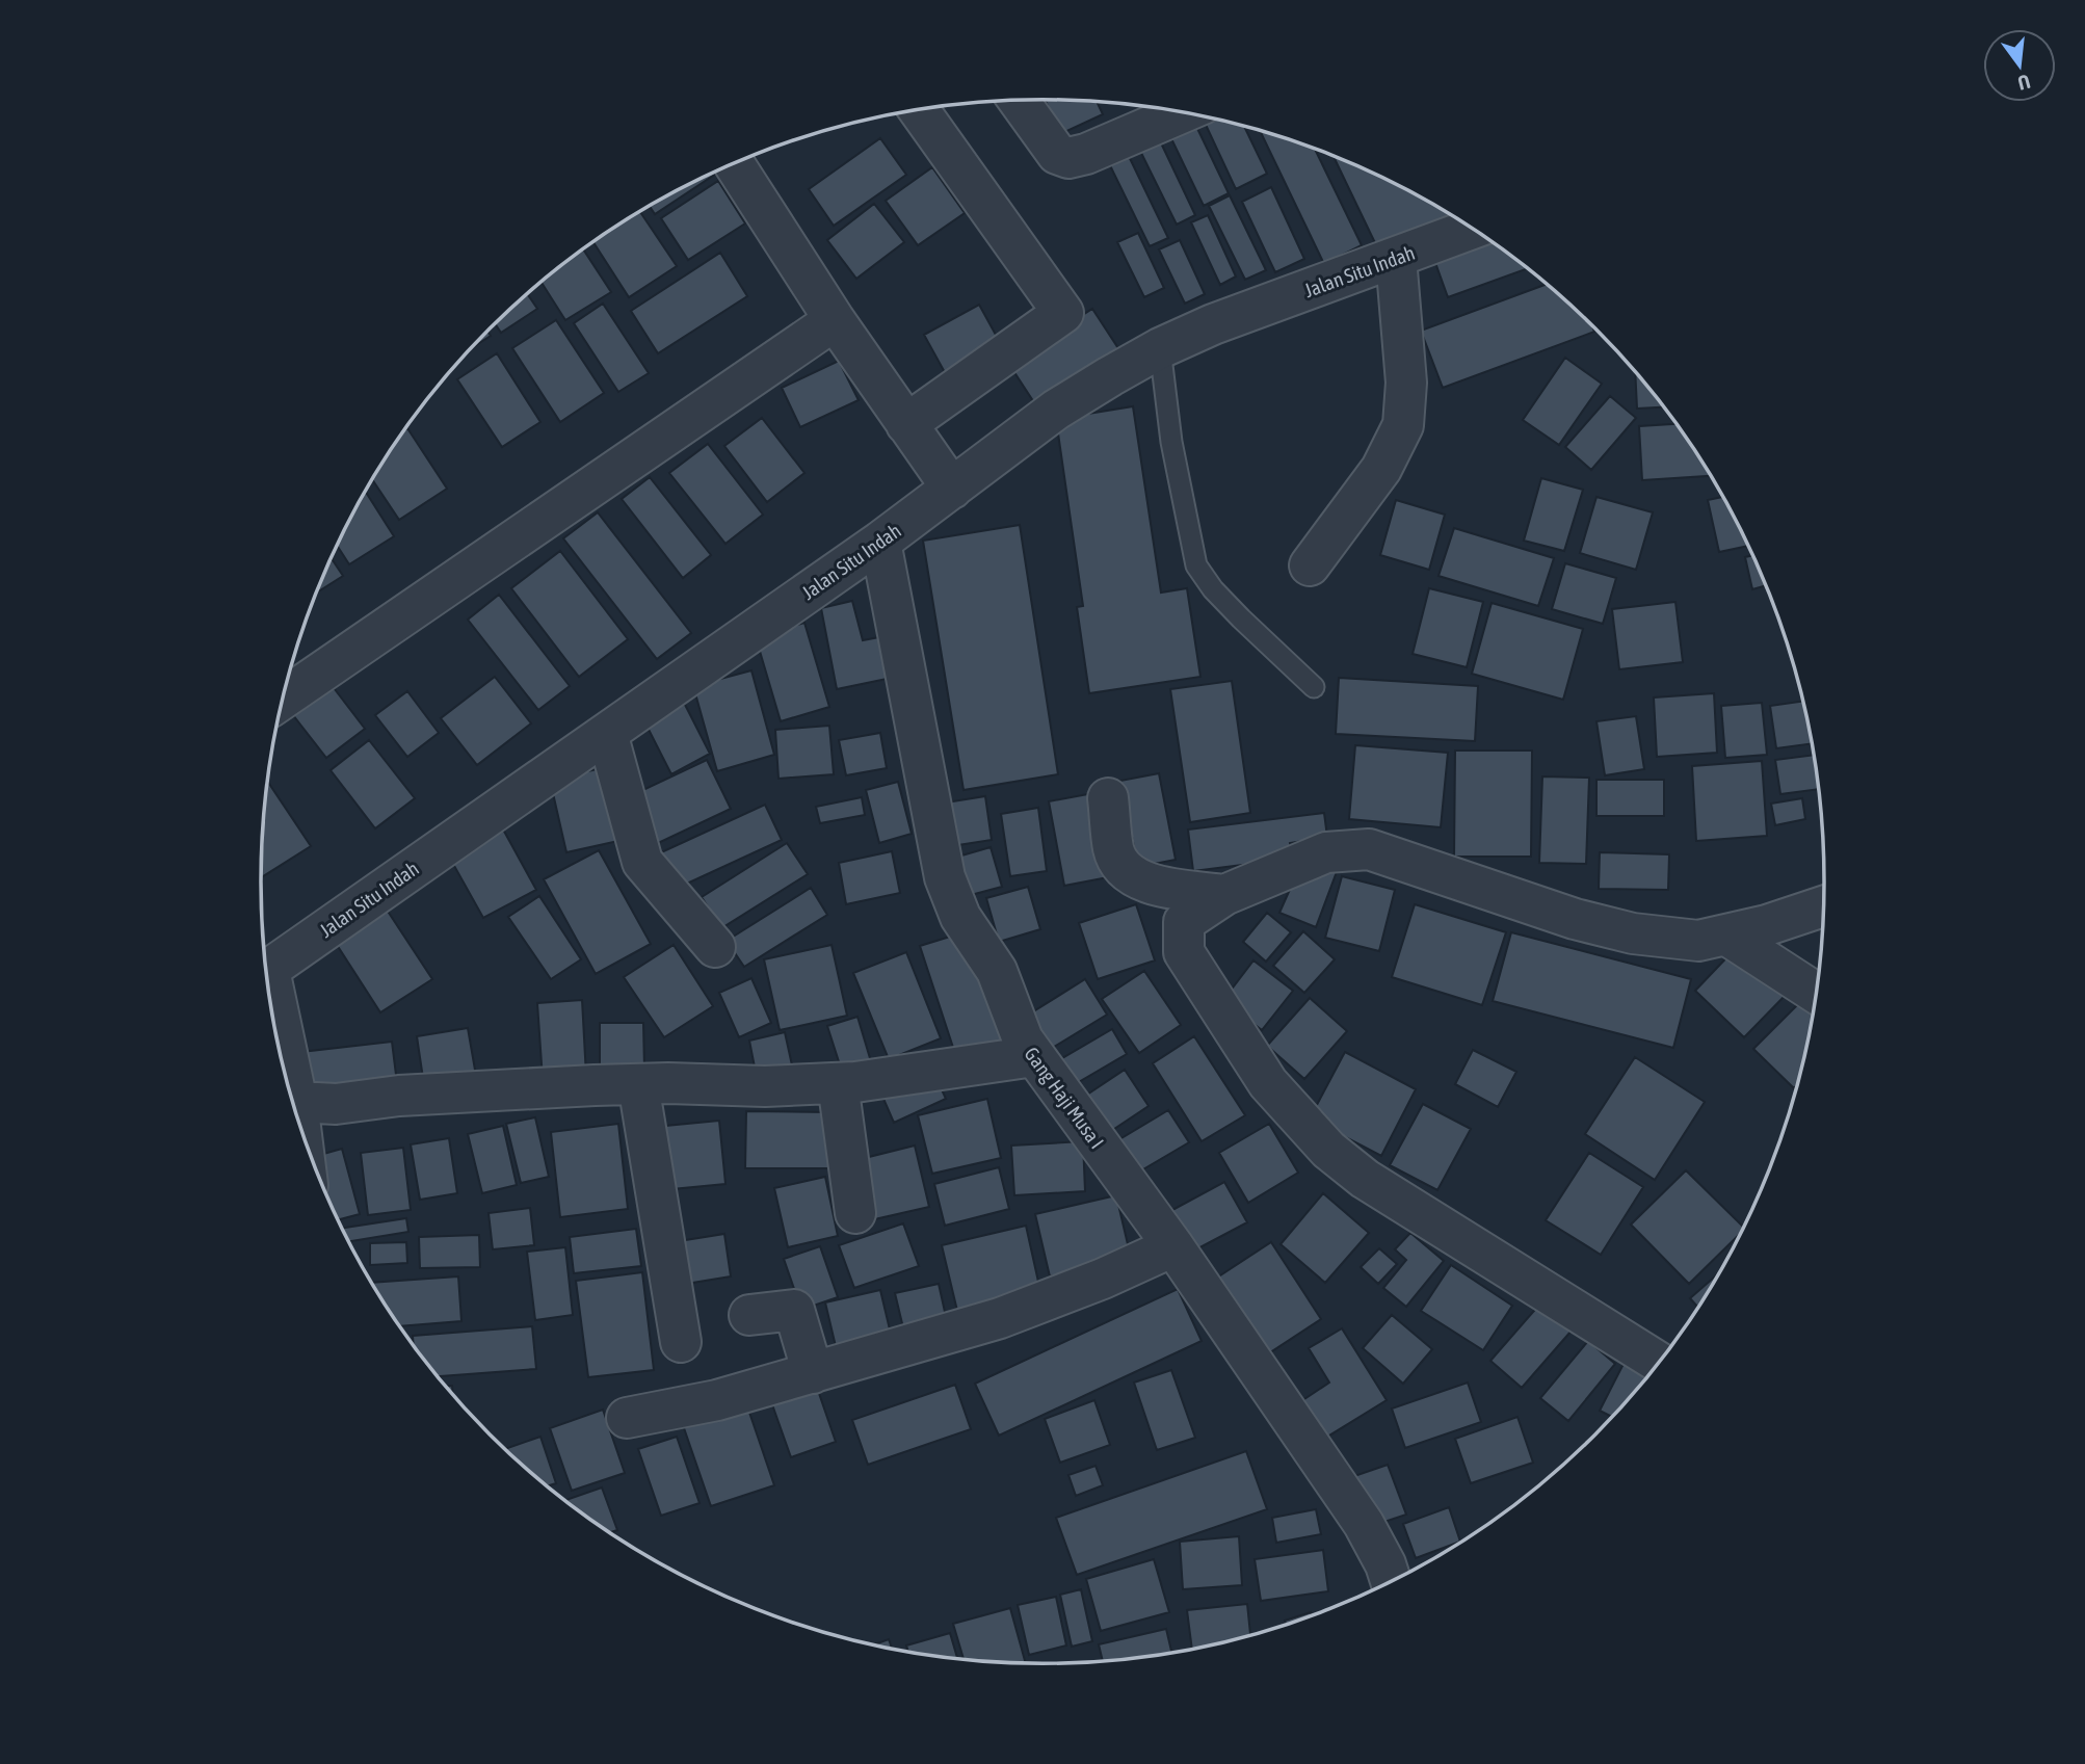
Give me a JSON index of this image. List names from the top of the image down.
{
  "streets": {
    "street": ["Jalan Situ Indah", "Gang Haji Musa I"]
  },
  "crossings": [
    ["Jalan Situ Indah", "Gang Haji Musa I"]
  ],
  "north": "bottom"
}
